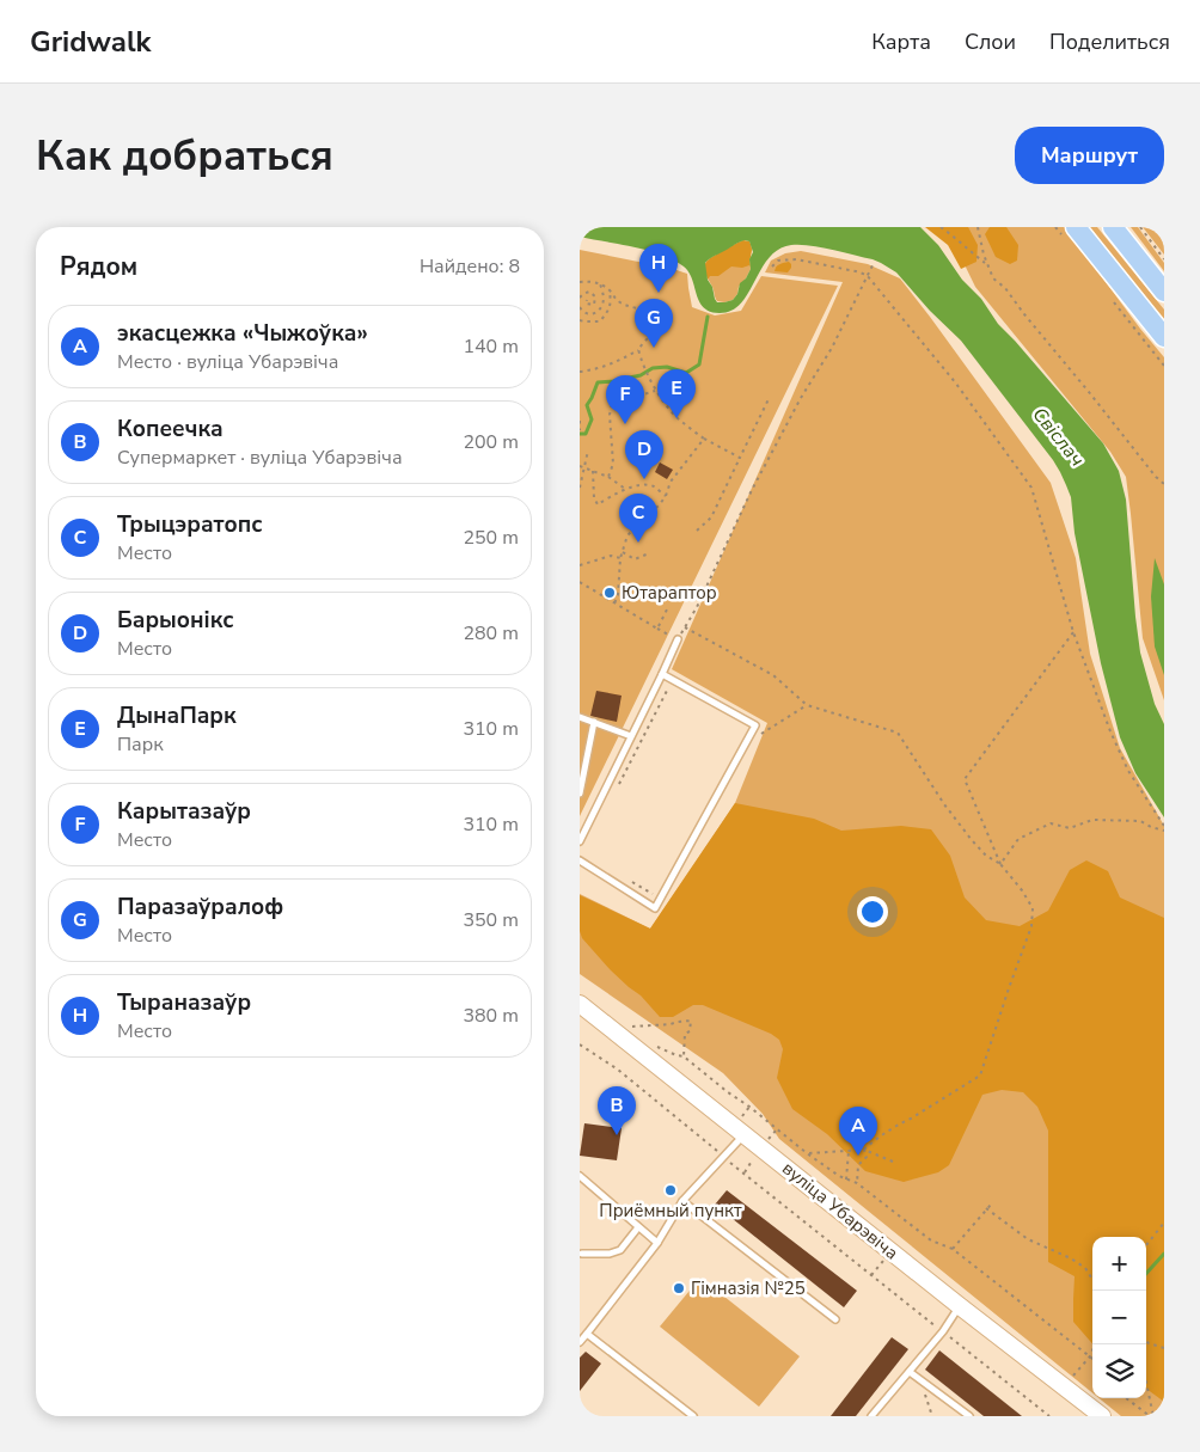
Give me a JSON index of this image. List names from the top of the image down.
{
  "streets": {
    "main road": ["вуліца Убарэвіча"]
  },
  "water": ["Свіслач"],
  "places": ["Ютараптор", "Приёмный пункт", "Гімназія №25"],
  "page": {
    "header": "Gridwalk",
    "nav": ["Карта", "Слои", "Поделиться"],
    "buttons": "Маршрут",
    "title": "Как добраться",
    "heading": ["Рядом", "Найдено: 8"],
    "pins": [
      "H",
      "G",
      "E",
      "F",
      "D",
      "C",
      "B",
      "A"
    ],
    "list": [
      {
        "mark": "A",
        "name": "экасцежка «Чыжоўка»",
        "note": "Место · вуліца Убарэвіча",
        "value": "140 m"
      },
      {
        "mark": "B",
        "name": "Копеечка",
        "note": "Супермаркет · вуліца Убарэвіча",
        "value": "200 m"
      },
      {
        "mark": "C",
        "name": "Трыцэратопс",
        "note": "Место",
        "value": "250 m"
      },
      {
        "mark": "D",
        "name": "Барыонікс",
        "note": "Место",
        "value": "280 m"
      },
      {
        "mark": "E",
        "name": "ДынаПарк",
        "note": "Парк",
        "value": "310 m"
      },
      {
        "mark": "F",
        "name": "Карытазаўр",
        "note": "Место",
        "value": "310 m"
      },
      {
        "mark": "G",
        "name": "Паразаўралоф",
        "note": "Место",
        "value": "350 m"
      },
      {
        "mark": "H",
        "name": "Тыраназаўр",
        "note": "Место",
        "value": "380 m"
      }
    ],
    "map_buttons": ["+", "−"]
  }
}
